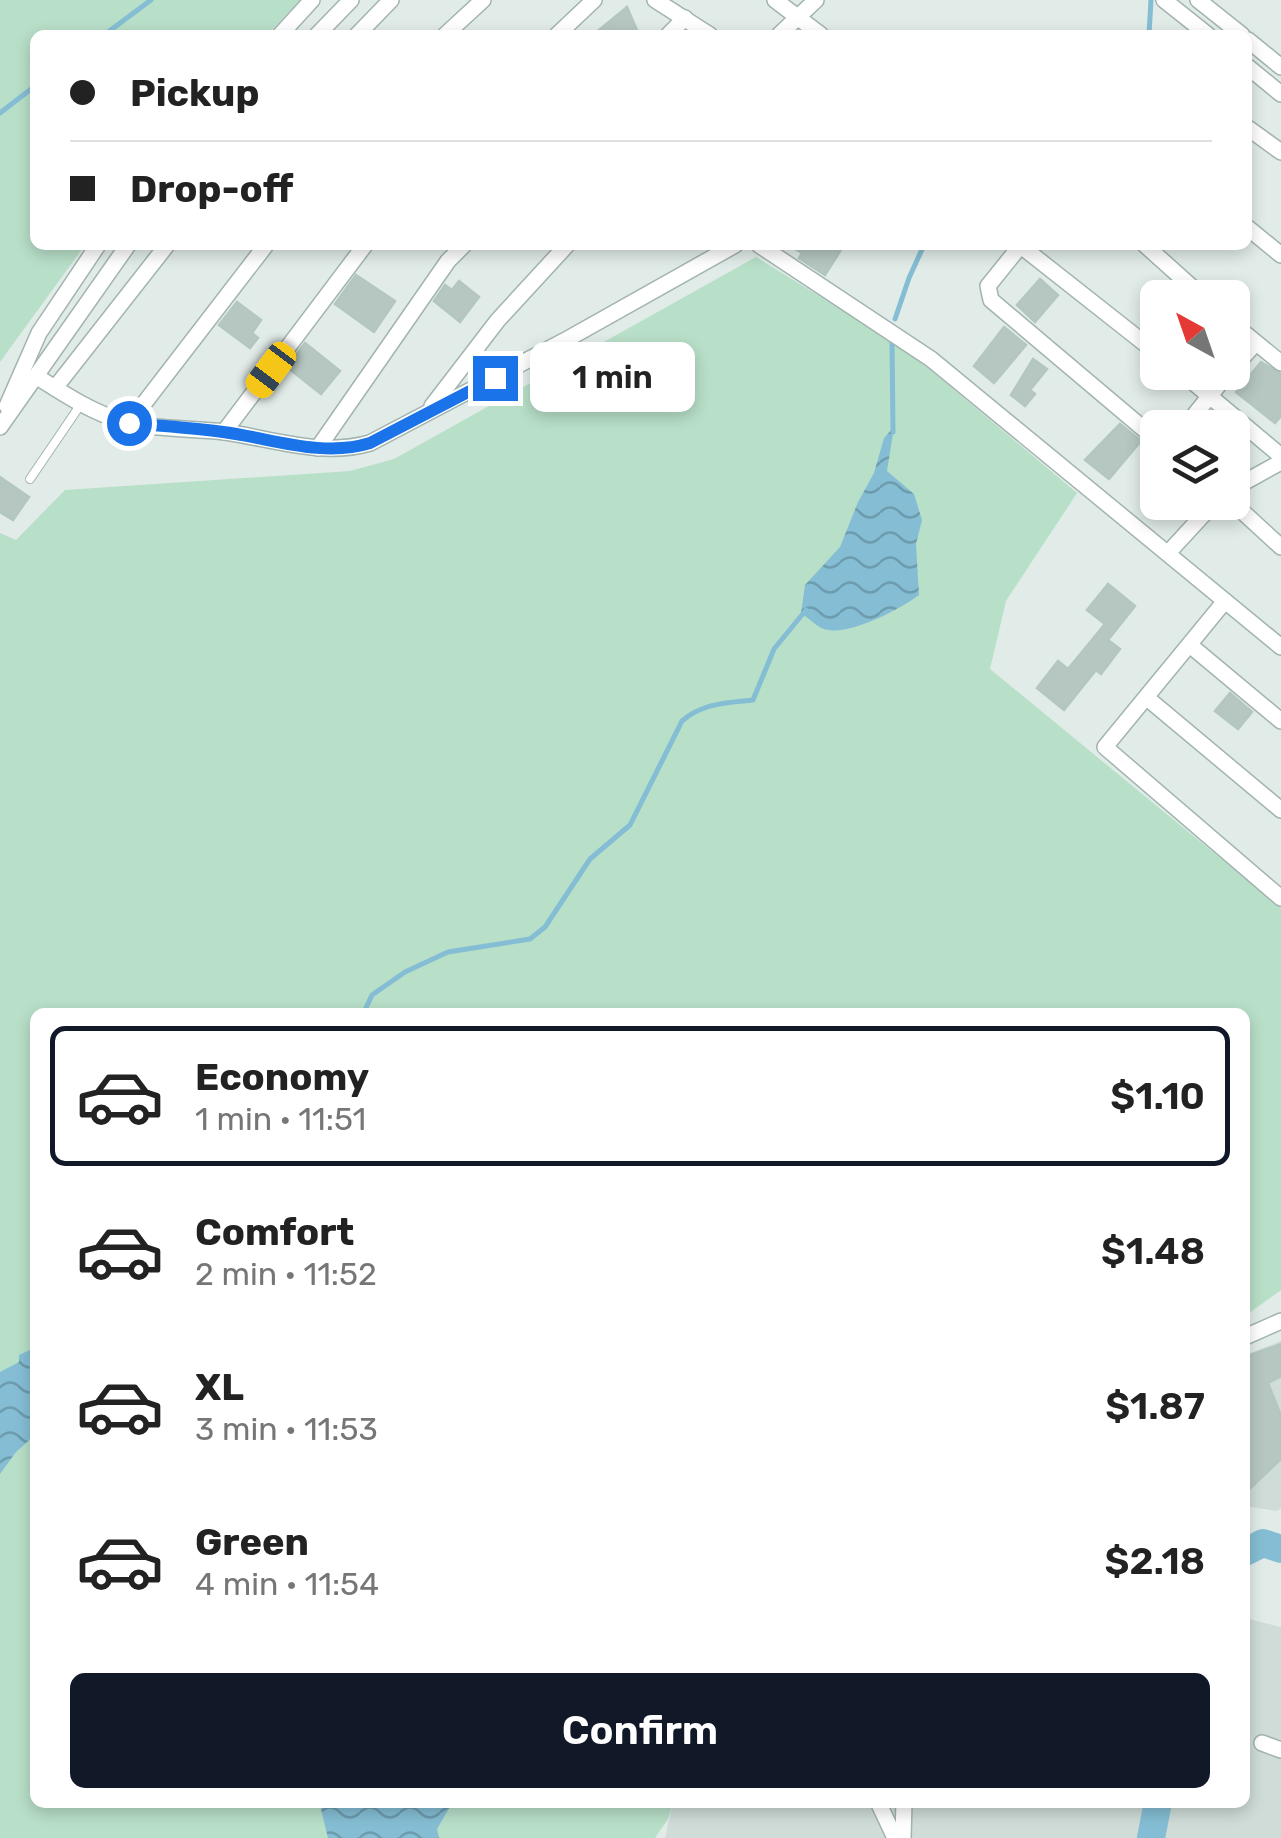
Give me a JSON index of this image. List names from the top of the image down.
{
  "north": "top left",
  "page": {
    "banner": ["Pickup", "Drop-off"],
    "bubble": "1 min",
    "list": [
      {
        "name": "Economy",
        "note": "1 min · 11:51",
        "value": "$1.10"
      },
      {
        "name": "Comfort",
        "note": "2 min · 11:52",
        "value": "$1.48"
      },
      {
        "name": "XL",
        "note": "3 min · 11:53",
        "value": "$1.87"
      },
      {
        "name": "Green",
        "note": "4 min · 11:54",
        "value": "$2.18"
      }
    ],
    "buttons": "Confirm"
  }
}
